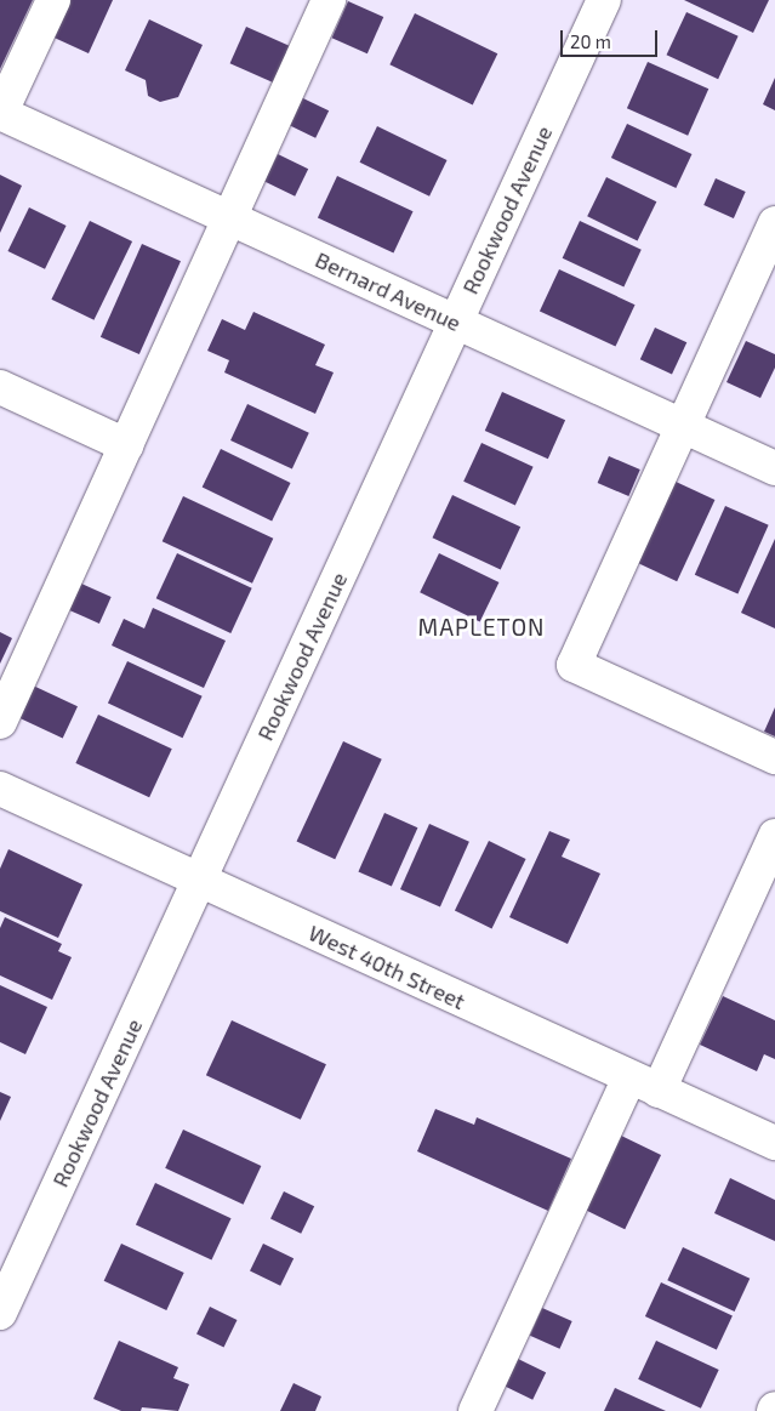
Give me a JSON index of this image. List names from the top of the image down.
{
  "streets": {
    "street": ["Rookwood Avenue", "Bernard Avenue", "West 40th Street"]
  },
  "crossings": [
    ["Rookwood Avenue", "Bernard Avenue"],
    ["Rookwood Avenue", "West 40th Street"]
  ],
  "districts": ["MAPLETON"],
  "scale_bar": "20 m"
}
